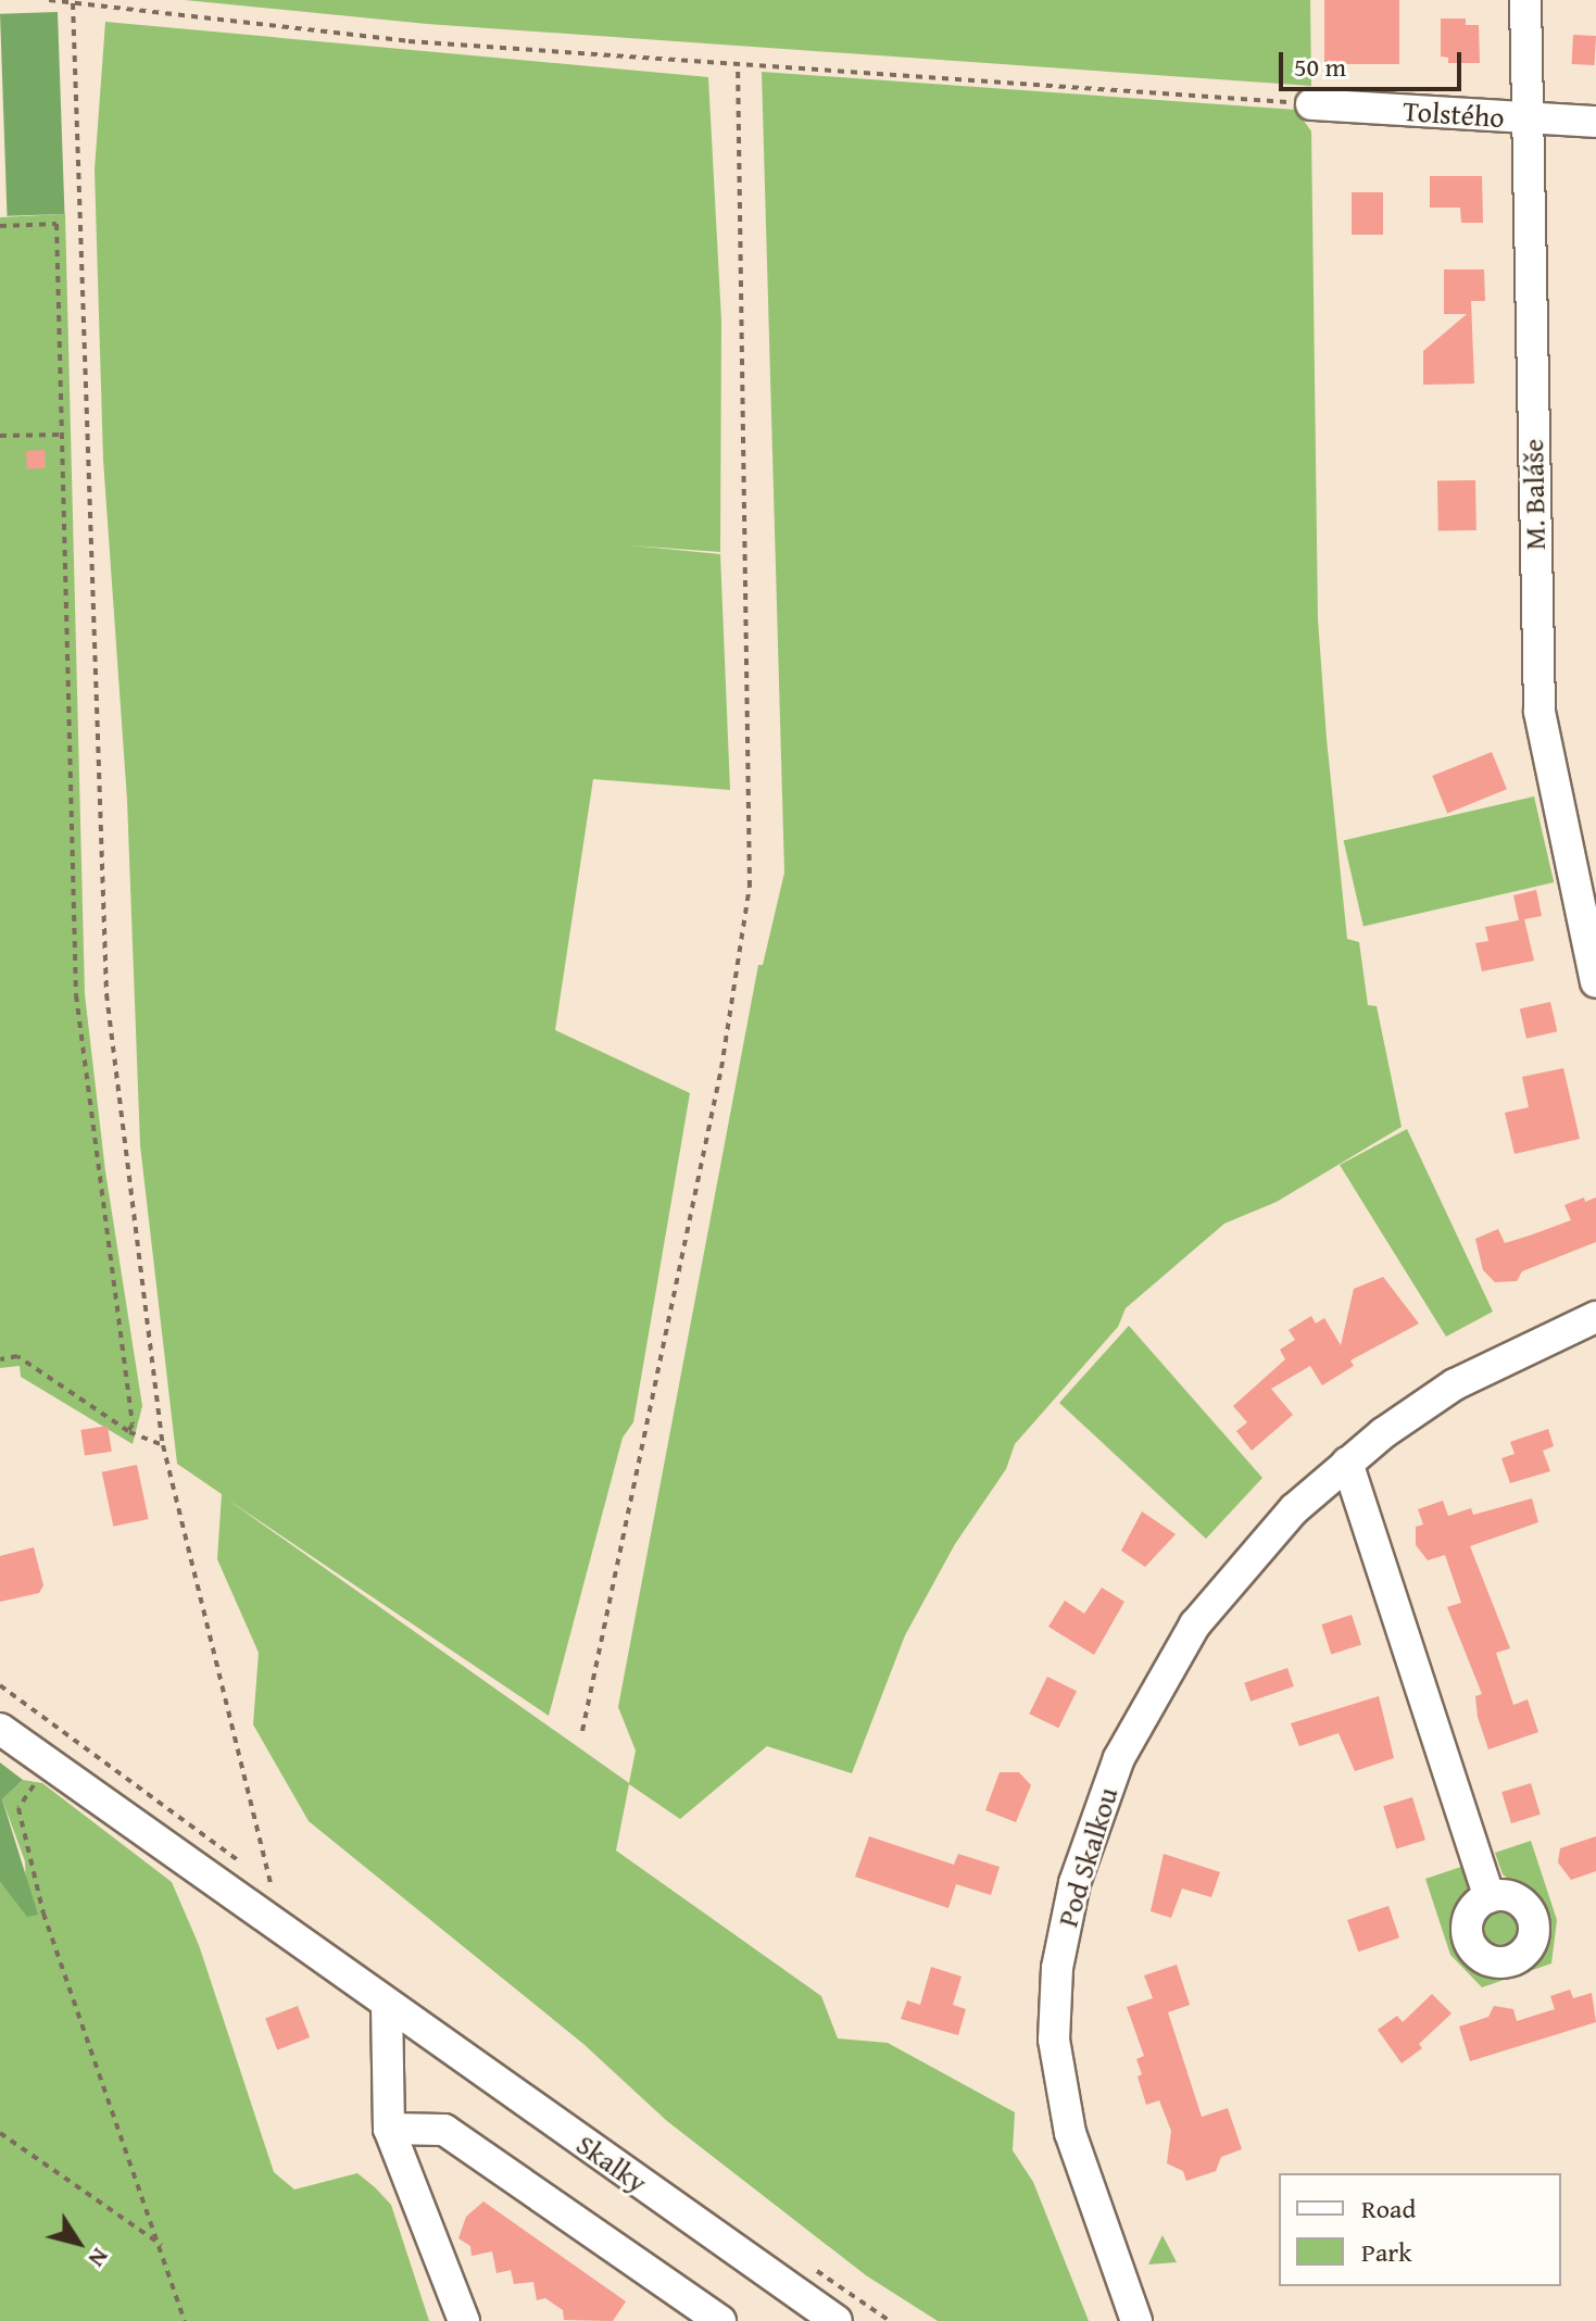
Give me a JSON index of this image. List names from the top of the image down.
{
  "streets": {
    "street": [
      "Tolstého",
      "M. Baláše",
      "Pod Skalkou",
      "Skalky"
    ]
  },
  "crossings": [
    ["Tolstého", "M. Baláše"]
  ],
  "legend": ["Road", "Park"],
  "scale_bar": "50 m",
  "north": "bottom right"
}
